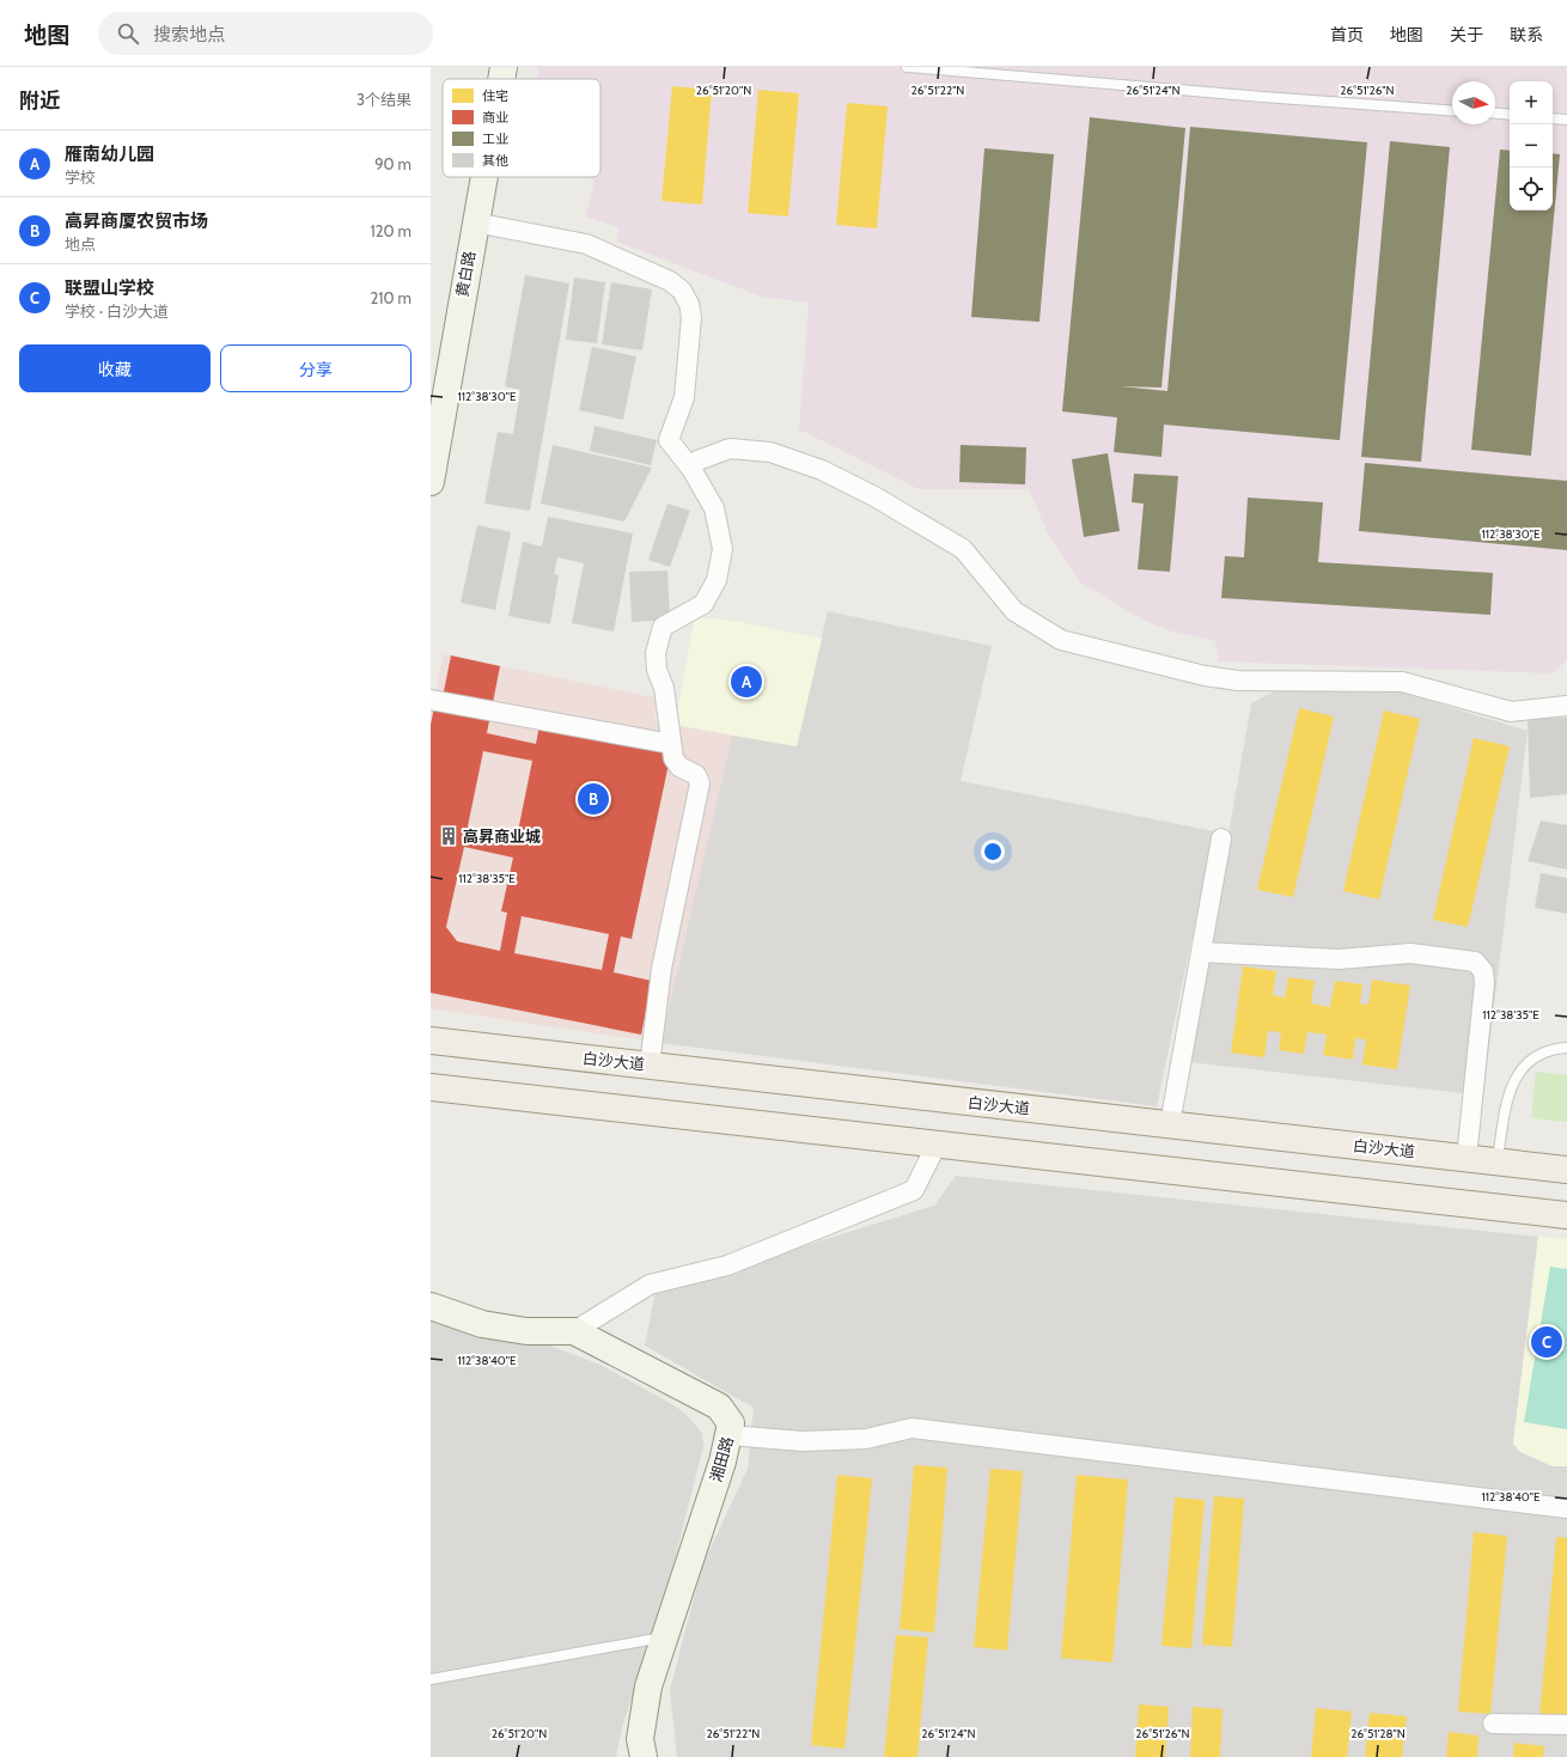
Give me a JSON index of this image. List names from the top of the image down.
{
  "streets": {
    "main road": ["白沙大道"],
    "street": ["黄白路", "湘田路"]
  },
  "places": {
    "building": ["高昇商业城"]
  },
  "legend": [
    "住宅",
    "商业",
    "工业",
    "其他"
  ],
  "north": "right",
  "page": {
    "header": "地图",
    "search": "搜索地点",
    "nav": [
      "首页",
      "地图",
      "关于",
      "联系"
    ],
    "heading": ["附近", "3个结果"],
    "map_buttons": ["+", "−"],
    "list": [
      {
        "mark": "A",
        "name": "雁南幼儿园",
        "note": "学校",
        "value": "90 m"
      },
      {
        "mark": "B",
        "name": "高昇商厦农贸市场",
        "note": "地点",
        "value": "120 m"
      },
      {
        "mark": "C",
        "name": "联盟山学校",
        "note": "学校 · 白沙大道",
        "value": "210 m"
      }
    ],
    "buttons": ["收藏", "分享"],
    "pins": ["A", "B", "C"]
  },
  "coordinates": [
    "26°51'20\"N",
    "26°51'22\"N",
    "26°51'24\"N",
    "26°51'26\"N",
    "112°38'30\"E",
    "112°38'35\"E",
    "112°38'40\"E",
    "26°51'28\"N"
  ]
}
